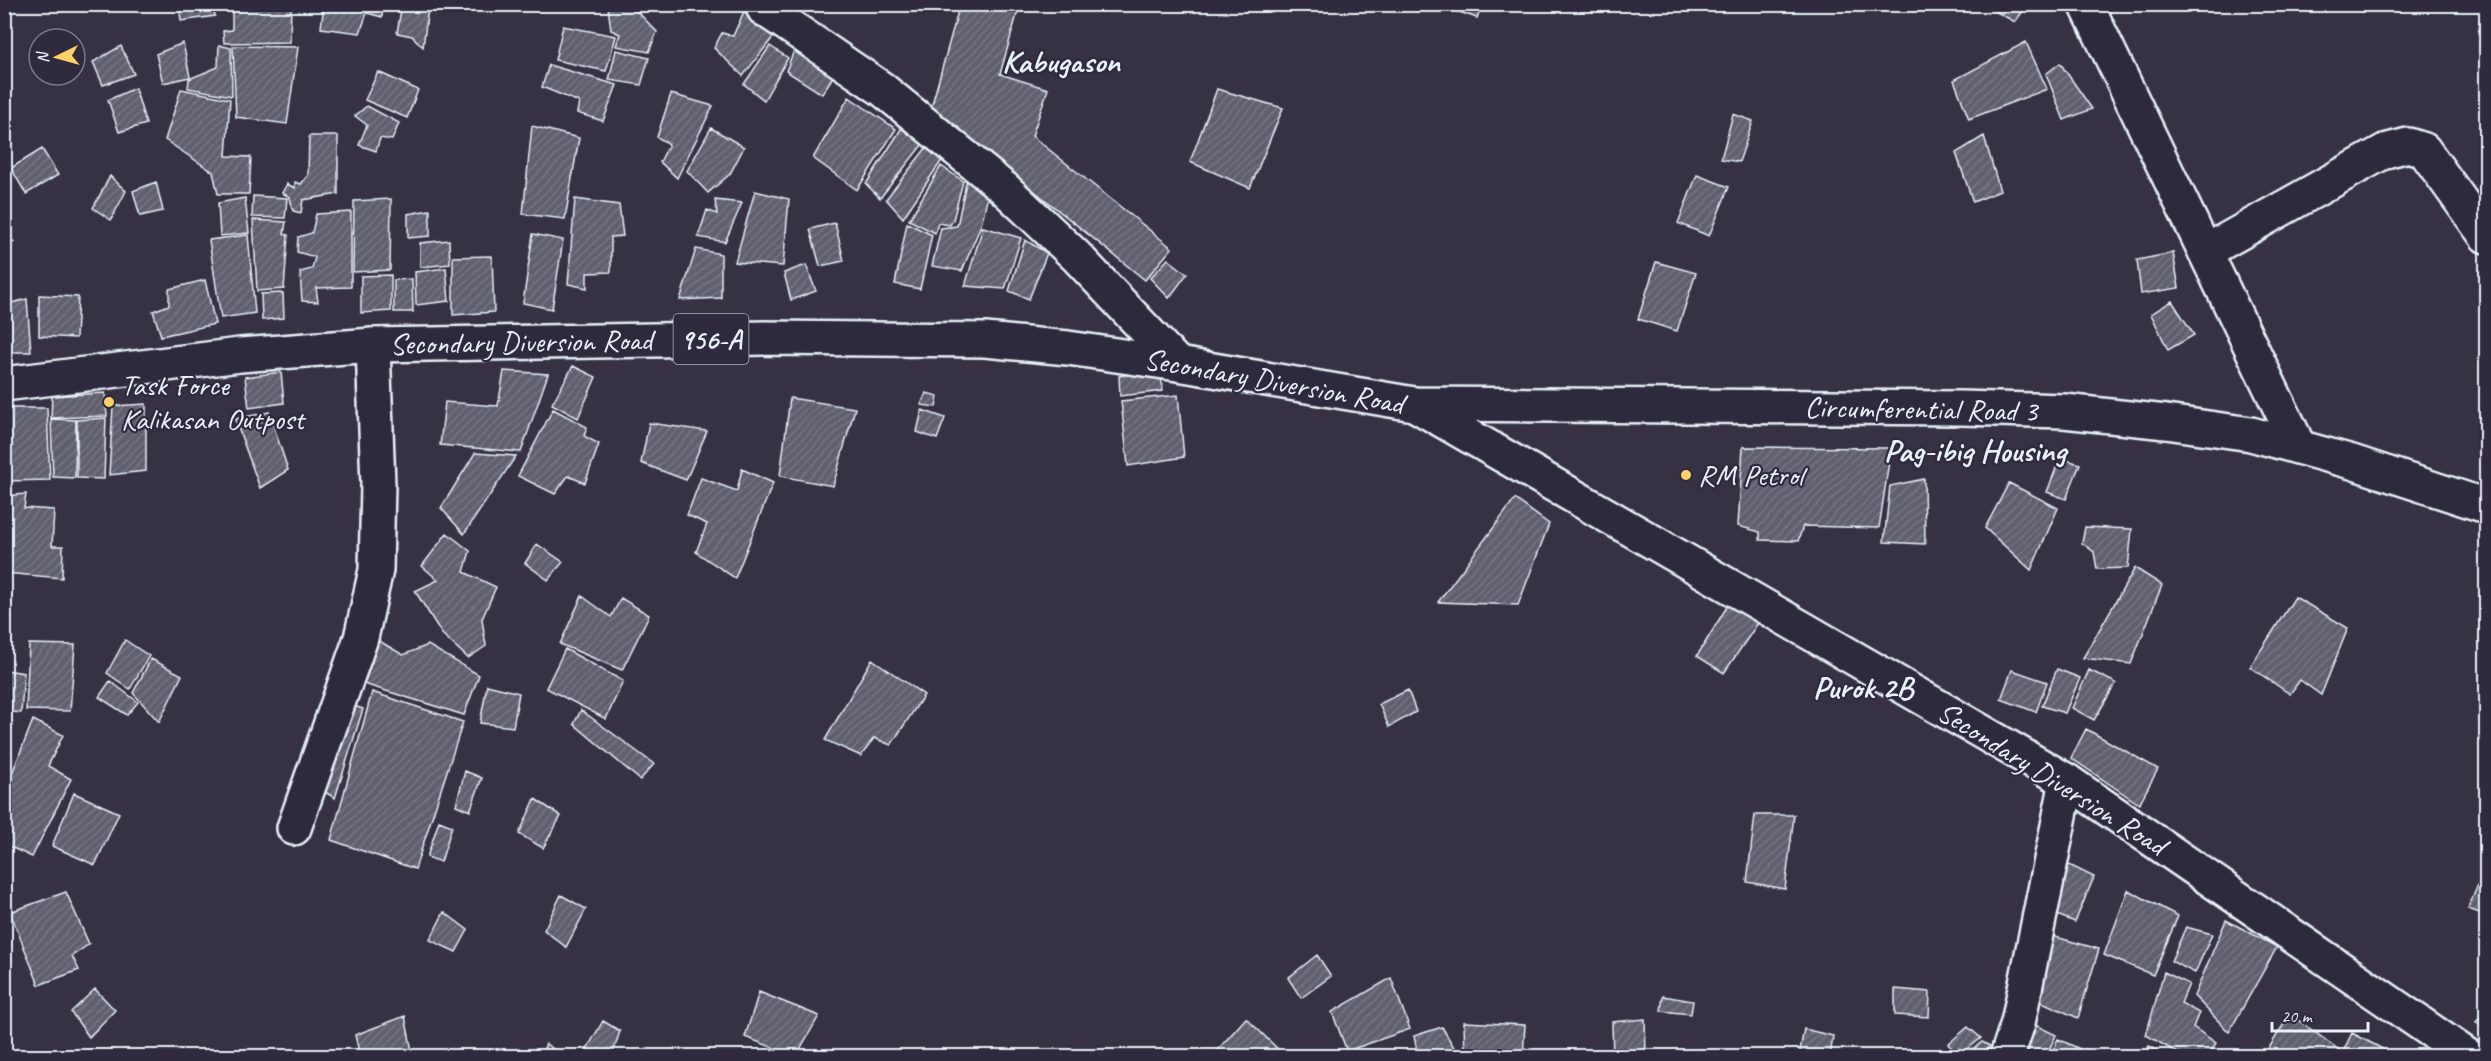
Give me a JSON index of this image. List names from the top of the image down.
{
  "streets": {
    "street": ["956-A", "Secondary Diversion Road", "Circumferential Road 3"]
  },
  "crossings": [
    ["Secondary Diversion Road", "Circumferential Road 3"]
  ],
  "districts": ["Kabugason", "Pag-ibig Housing", "Purok 2B"],
  "places": ["Task Force Kalikasan Outpost", "RM Petrol"],
  "scale_bar": "20 m",
  "north": "left"
}
